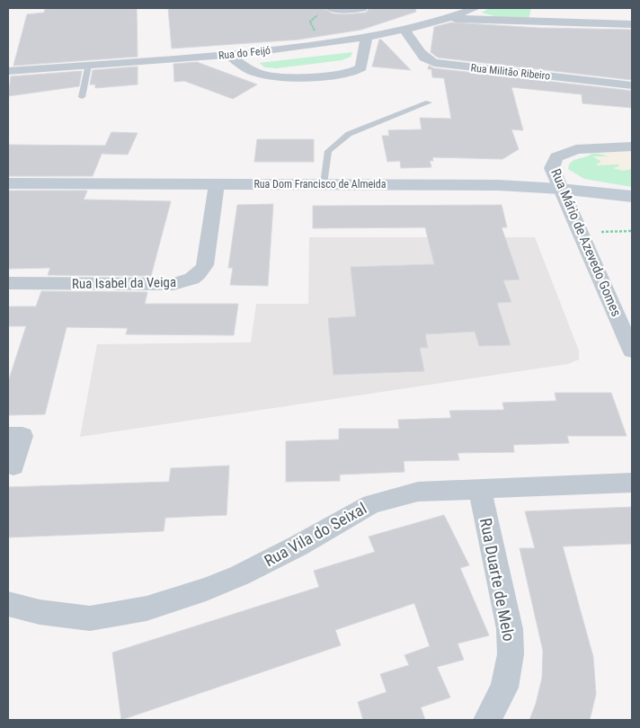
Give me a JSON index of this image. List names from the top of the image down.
{
  "streets": {
    "main road": ["Rua Dom Francisco de Almeida"],
    "street": [
      "Rua do Feijó",
      "Rua Militão Ribeiro",
      "Rua Mário de Azevedo Gomes",
      "Rua Isabel da Veiga",
      "Rua Vila do Seixal",
      "Rua Duarte de Melo"
    ]
  },
  "crossings": [
    ["Rua do Feijó", "Rua Militão Ribeiro"],
    ["Rua Dom Francisco de Almeida", "Rua Mário de Azevedo Gomes"],
    ["Rua Dom Francisco de Almeida", "Rua Isabel da Veiga"],
    ["Rua Vila do Seixal", "Rua Duarte de Melo"]
  ]
}
